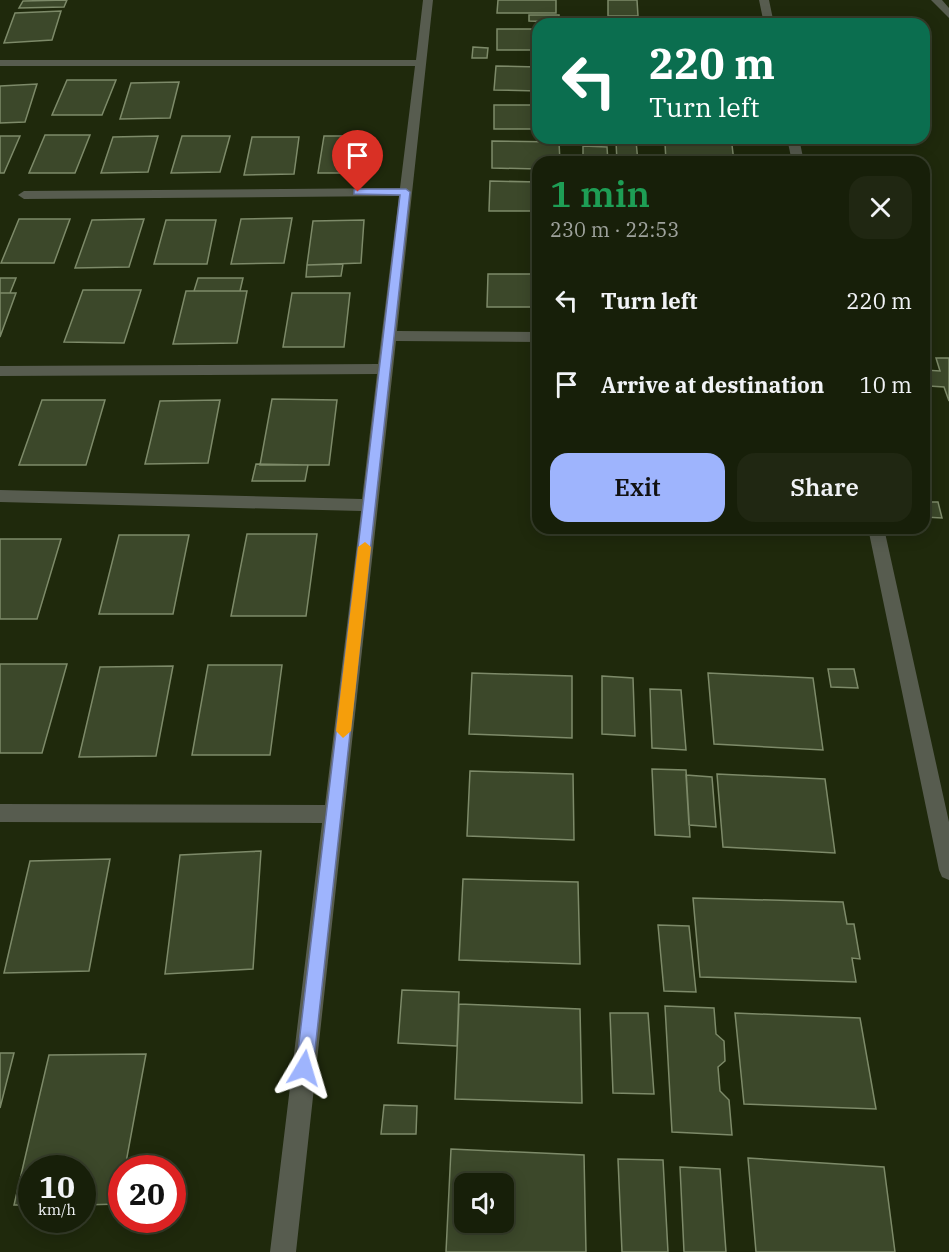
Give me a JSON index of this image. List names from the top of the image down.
{
  "page": {
    "turn": ["220 m", "Turn left"],
    "heading": ["1 min", "230 m · 22:53"],
    "list": [
      {
        "name": "Turn left",
        "value": "220 m"
      },
      {
        "name": "Arrive at destination",
        "value": "10 m"
      }
    ],
    "buttons": ["Exit", "Share"],
    "speed": "10 km/h",
    "limit": "20"
  }
}
